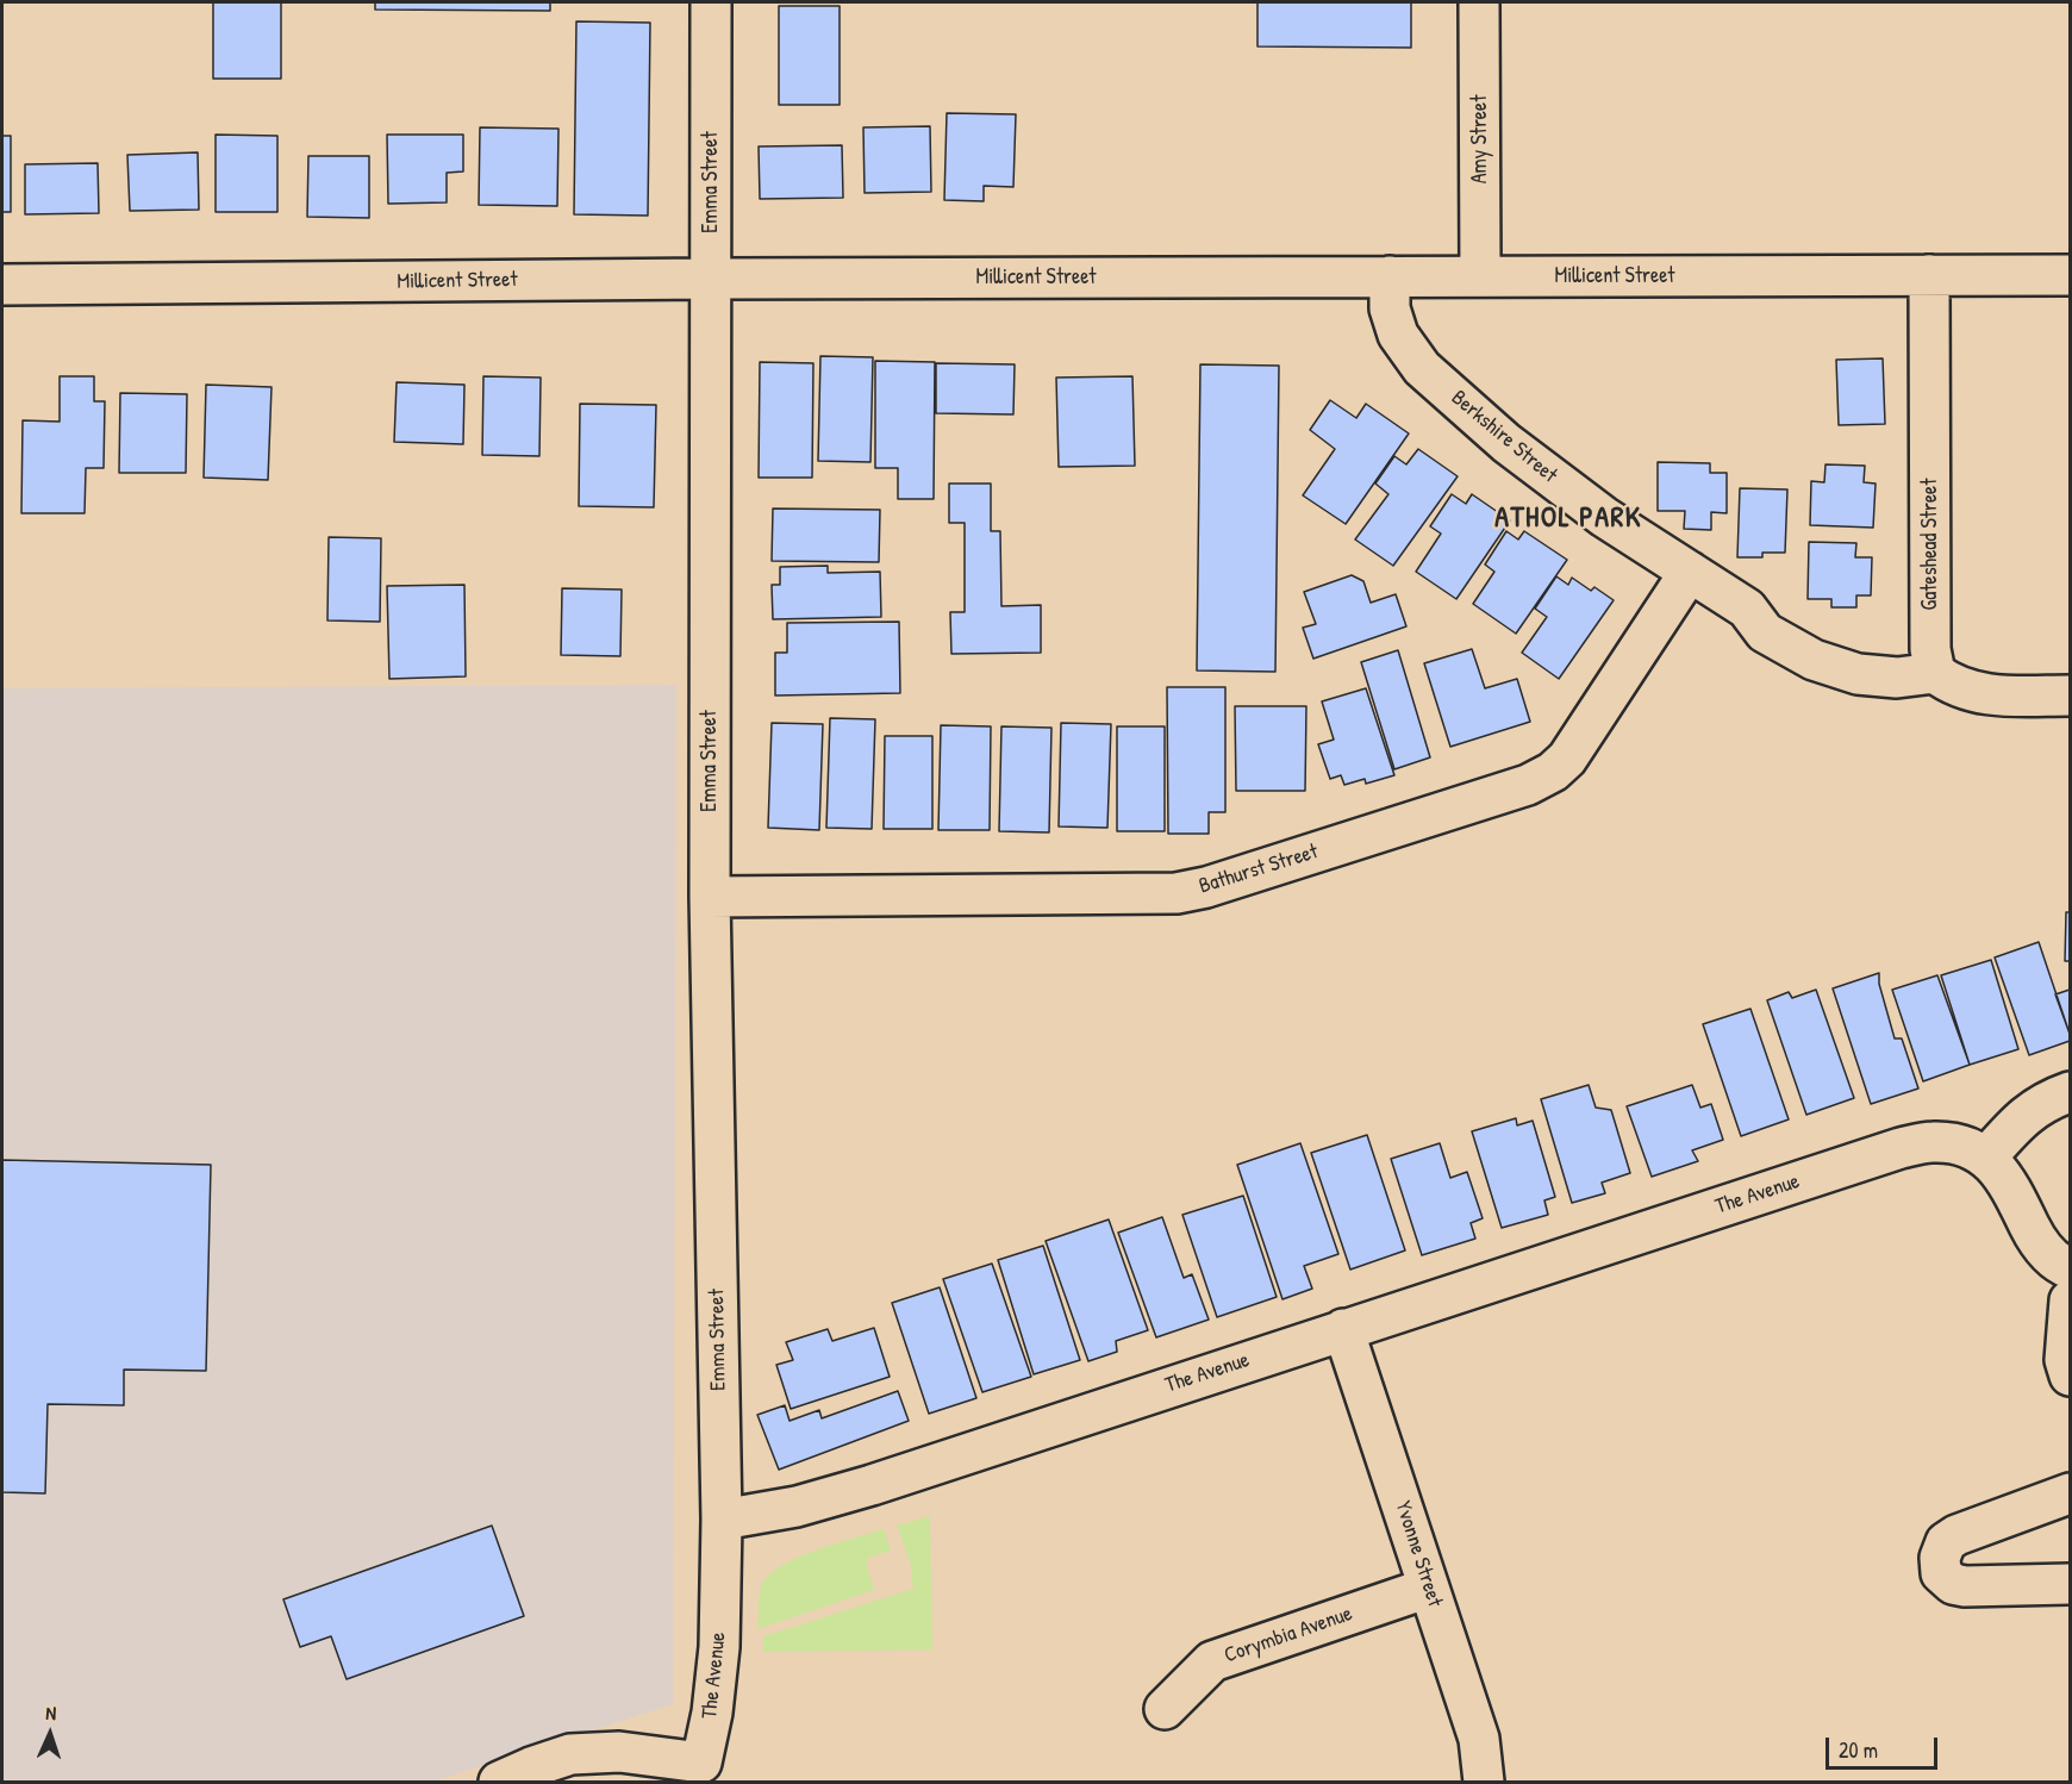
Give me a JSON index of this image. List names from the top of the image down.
{
  "streets": {
    "street": [
      "Amy Street",
      "Emma Street",
      "Millicent Street",
      "Berkshire Street",
      "Gateshead Street",
      "Bathurst Street",
      "The Avenue",
      "Yvonne Street",
      "Corymbia Avenue"
    ]
  },
  "crossings": [
    ["Amy Street", "Millicent Street"],
    ["Emma Street", "Millicent Street"],
    ["Emma Street", "Bathurst Street"],
    ["Emma Street", "The Avenue"],
    ["Millicent Street", "Berkshire Street"],
    ["Millicent Street", "Gateshead Street"],
    ["Berkshire Street", "Gateshead Street"],
    ["Berkshire Street", "Bathurst Street"],
    ["The Avenue", "Yvonne Street"],
    ["Yvonne Street", "Corymbia Avenue"]
  ],
  "districts": ["ATHOL PARK"],
  "scale_bar": "20 m",
  "north": "top"
}
